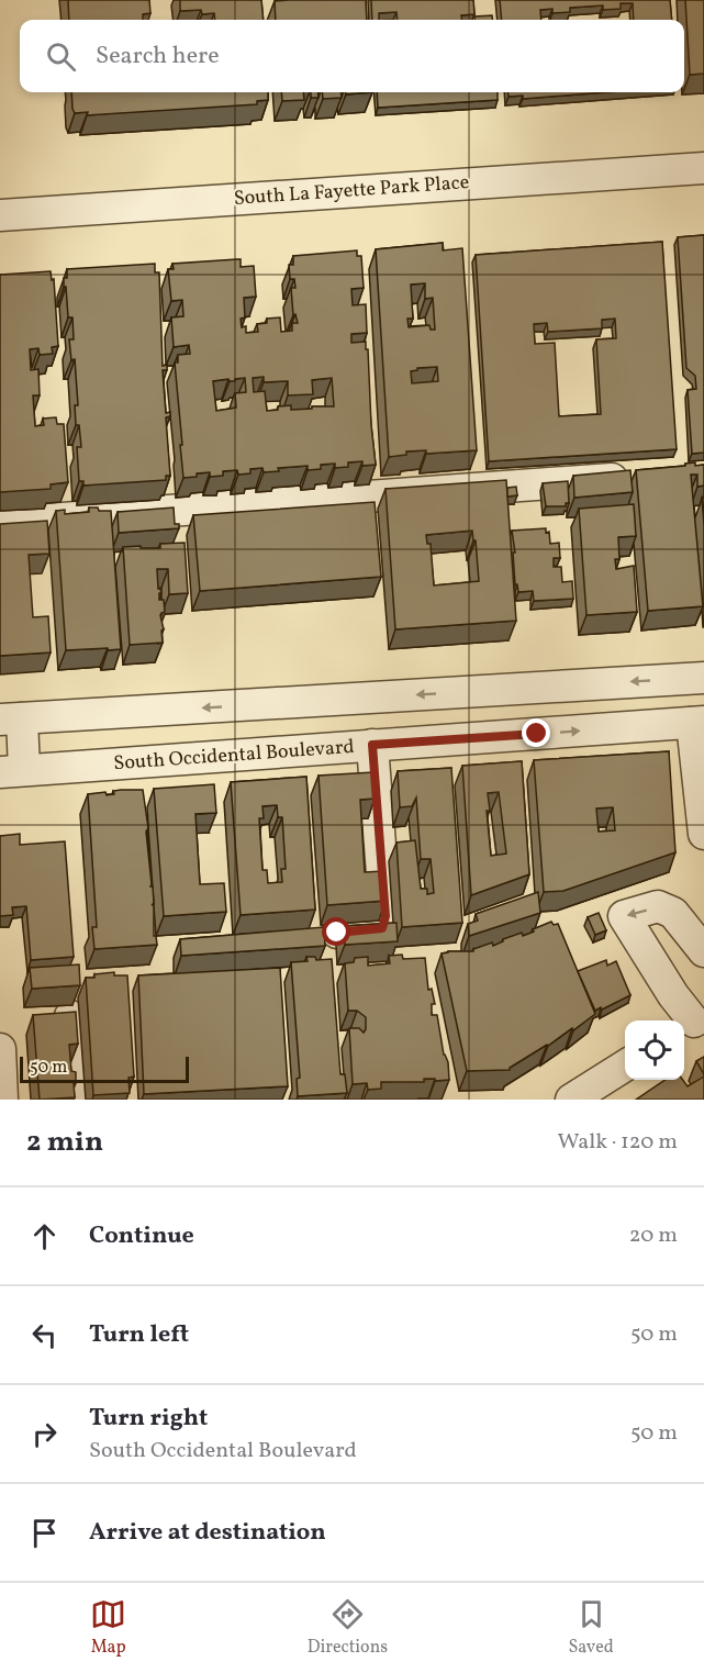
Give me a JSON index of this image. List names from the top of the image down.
{
  "streets": {
    "street": ["South La Fayette Park Place", "South Occidental Boulevard"]
  },
  "scale_bar": "50 m",
  "page": {
    "search": "Search here",
    "scale": "50 m",
    "heading": ["2 min", "Walk · 120 m"],
    "list": [
      ["Continue", "20 m"],
      ["Turn left", "50 m"],
      ["Turn right", "South Occidental Boulevard", "50 m"],
      "Arrive at destination"
    ],
    "nav": ["Map", "Directions", "Saved"]
  }
}
